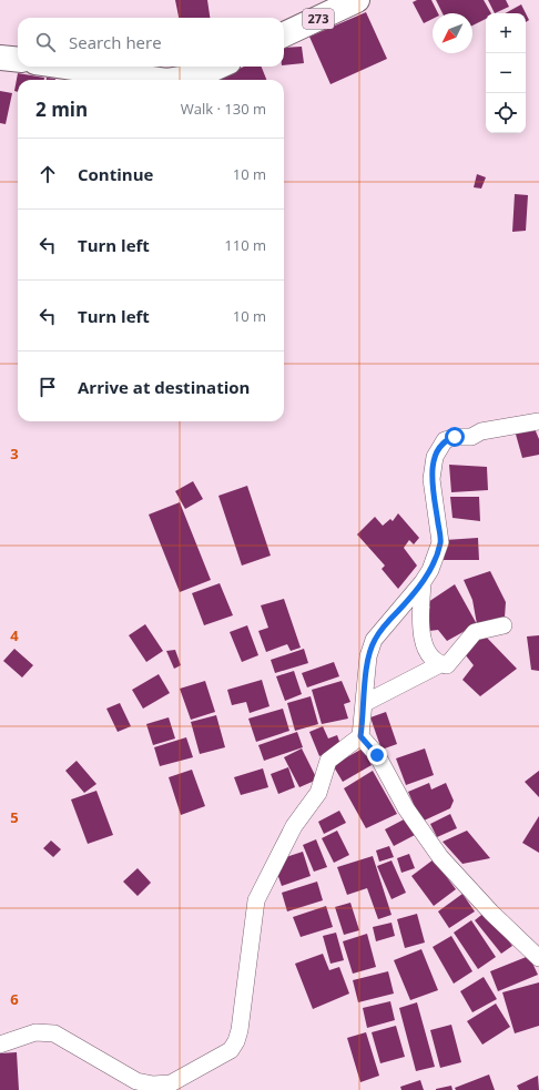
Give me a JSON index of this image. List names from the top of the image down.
{
  "streets": {
    "main road": ["273"]
  },
  "north": "bottom left",
  "page": {
    "map_buttons": ["+", "−"],
    "search": "Search here",
    "heading": ["2 min", "Walk · 130 m"],
    "list": [
      ["Continue", "10 m"],
      ["Turn left", "110 m"],
      ["Turn left", "10 m"],
      "Arrive at destination"
    ]
  },
  "grid": {
    "rows": [
      "3",
      "4",
      "5",
      "6"
    ]
  }
}
